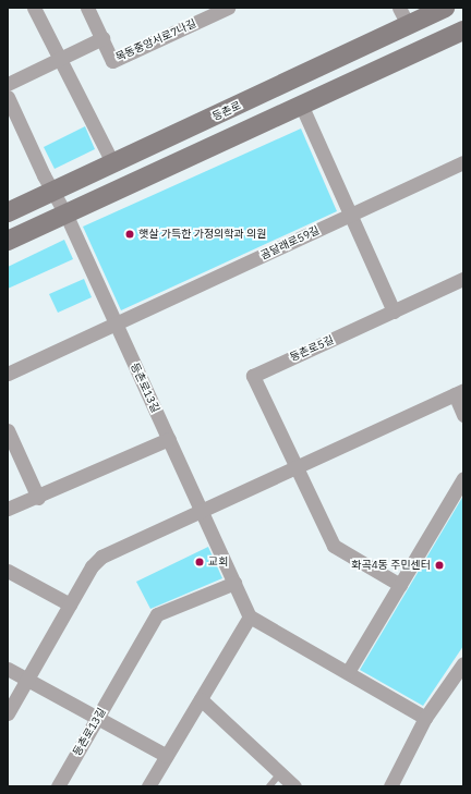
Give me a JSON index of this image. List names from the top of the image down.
{
  "streets": {
    "main road": ["등촌로"],
    "street": [
      "목동중앙서로7나길",
      "곰달래로59길",
      "등촌로5길",
      "등촌로13길"
    ]
  },
  "crossings": [
    ["등촌로", "등촌로13길"],
    ["곰달래로59길", "등촌로13길"]
  ],
  "places": ["햇살 가득한 가정의학과 의원", "교회", "화곡4동 주민센터"]
}
